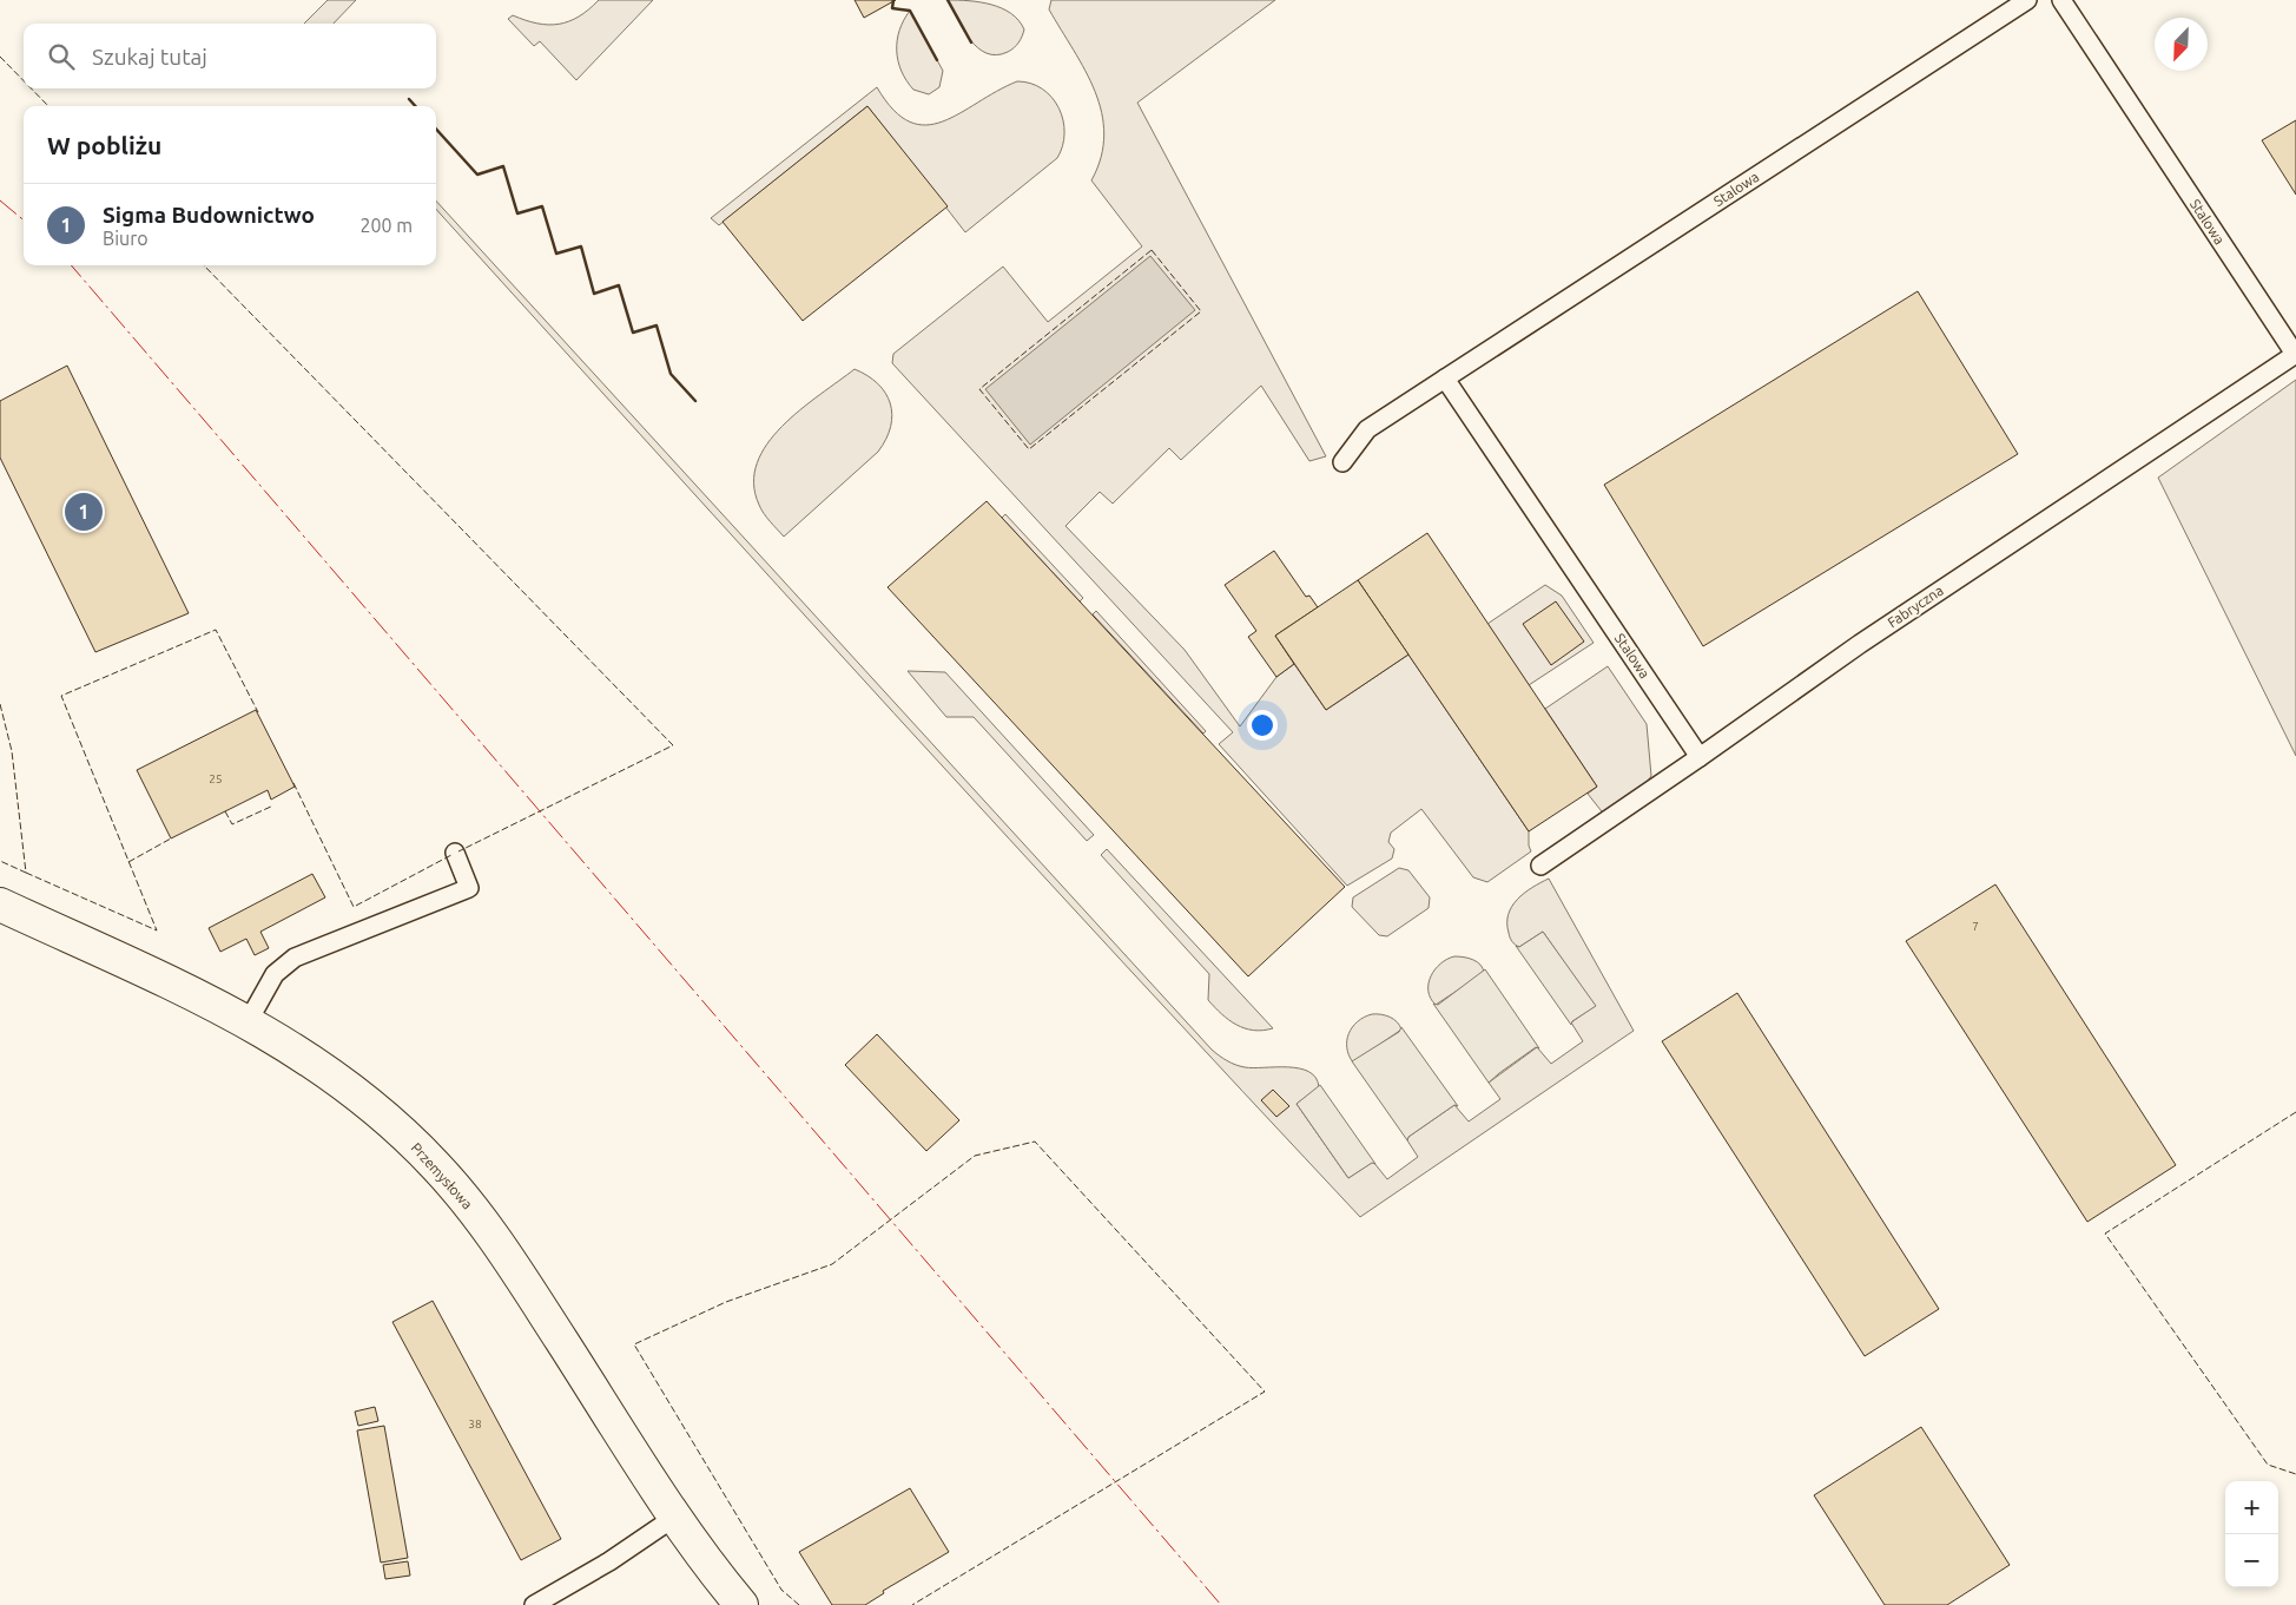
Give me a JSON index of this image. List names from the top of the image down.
{
  "streets": {
    "street": ["Przemysłowa"],
    "lane": ["Stalowa", "Fabryczna"]
  },
  "crossings": [
    ["Stalowa", "Fabryczna"]
  ],
  "house_numbers": ["25", "7", "38"],
  "north": "bottom left",
  "page": {
    "search": "Szukaj tutaj",
    "heading": "W pobliżu",
    "list": [
      {
        "mark": "1",
        "name": "Sigma Budownictwo",
        "note": "Biuro",
        "value": "200 m"
      }
    ],
    "pins": "1",
    "map_buttons": ["+", "−"]
  }
}
